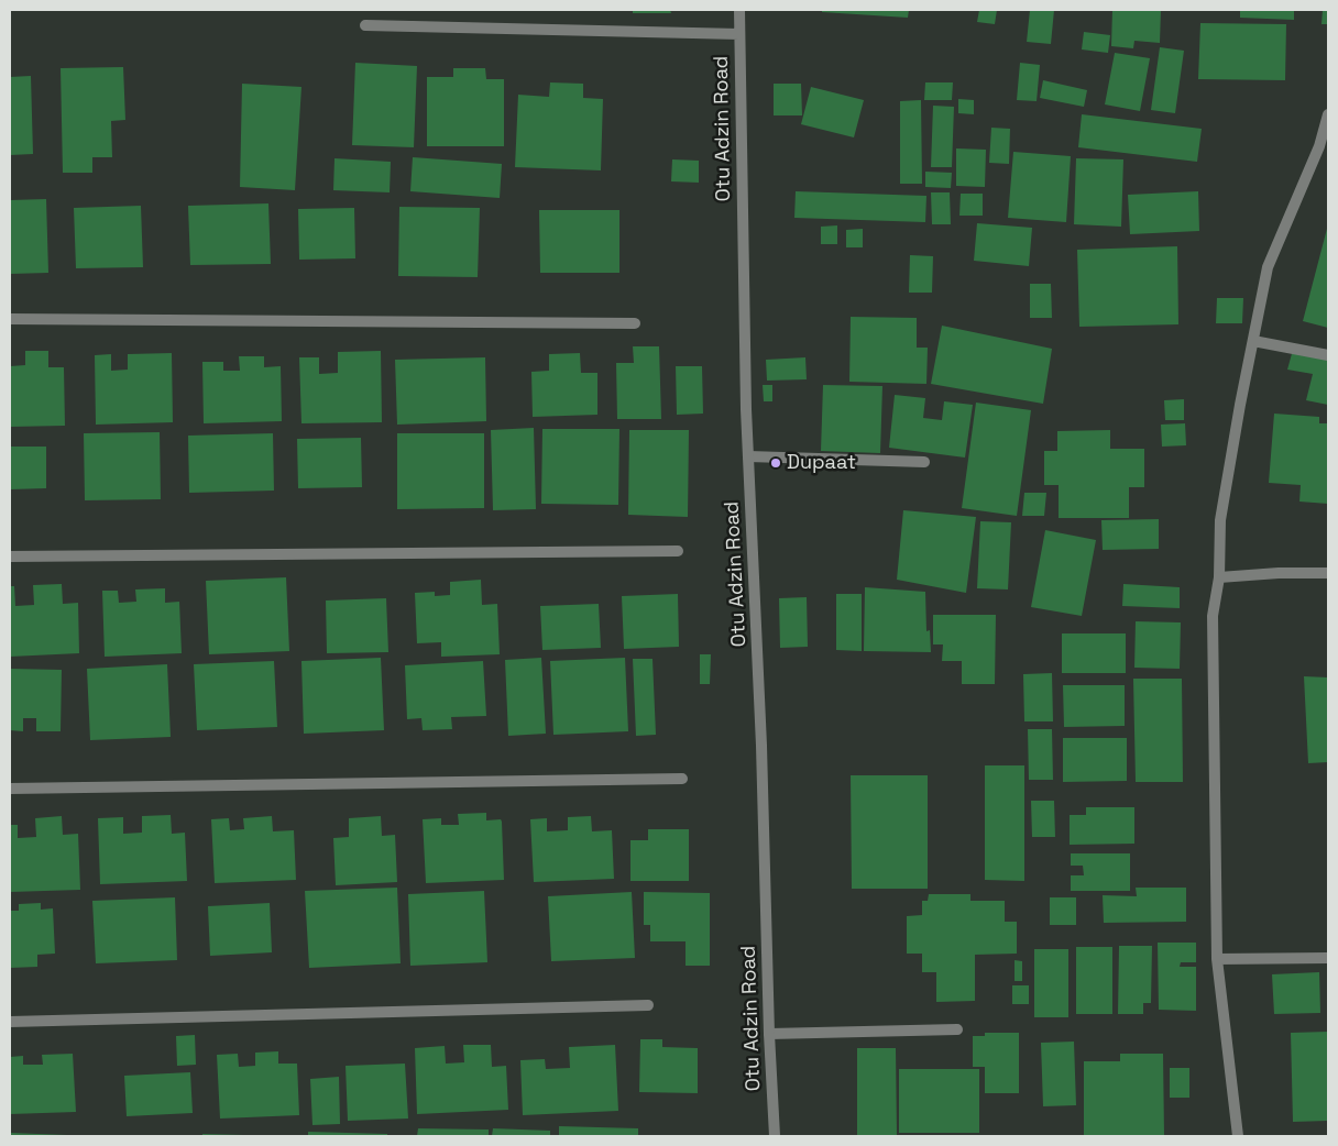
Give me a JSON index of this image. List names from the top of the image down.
{
  "streets": {
    "street": ["Otu Adzin Road"]
  },
  "places": ["Dupaat"]
}
